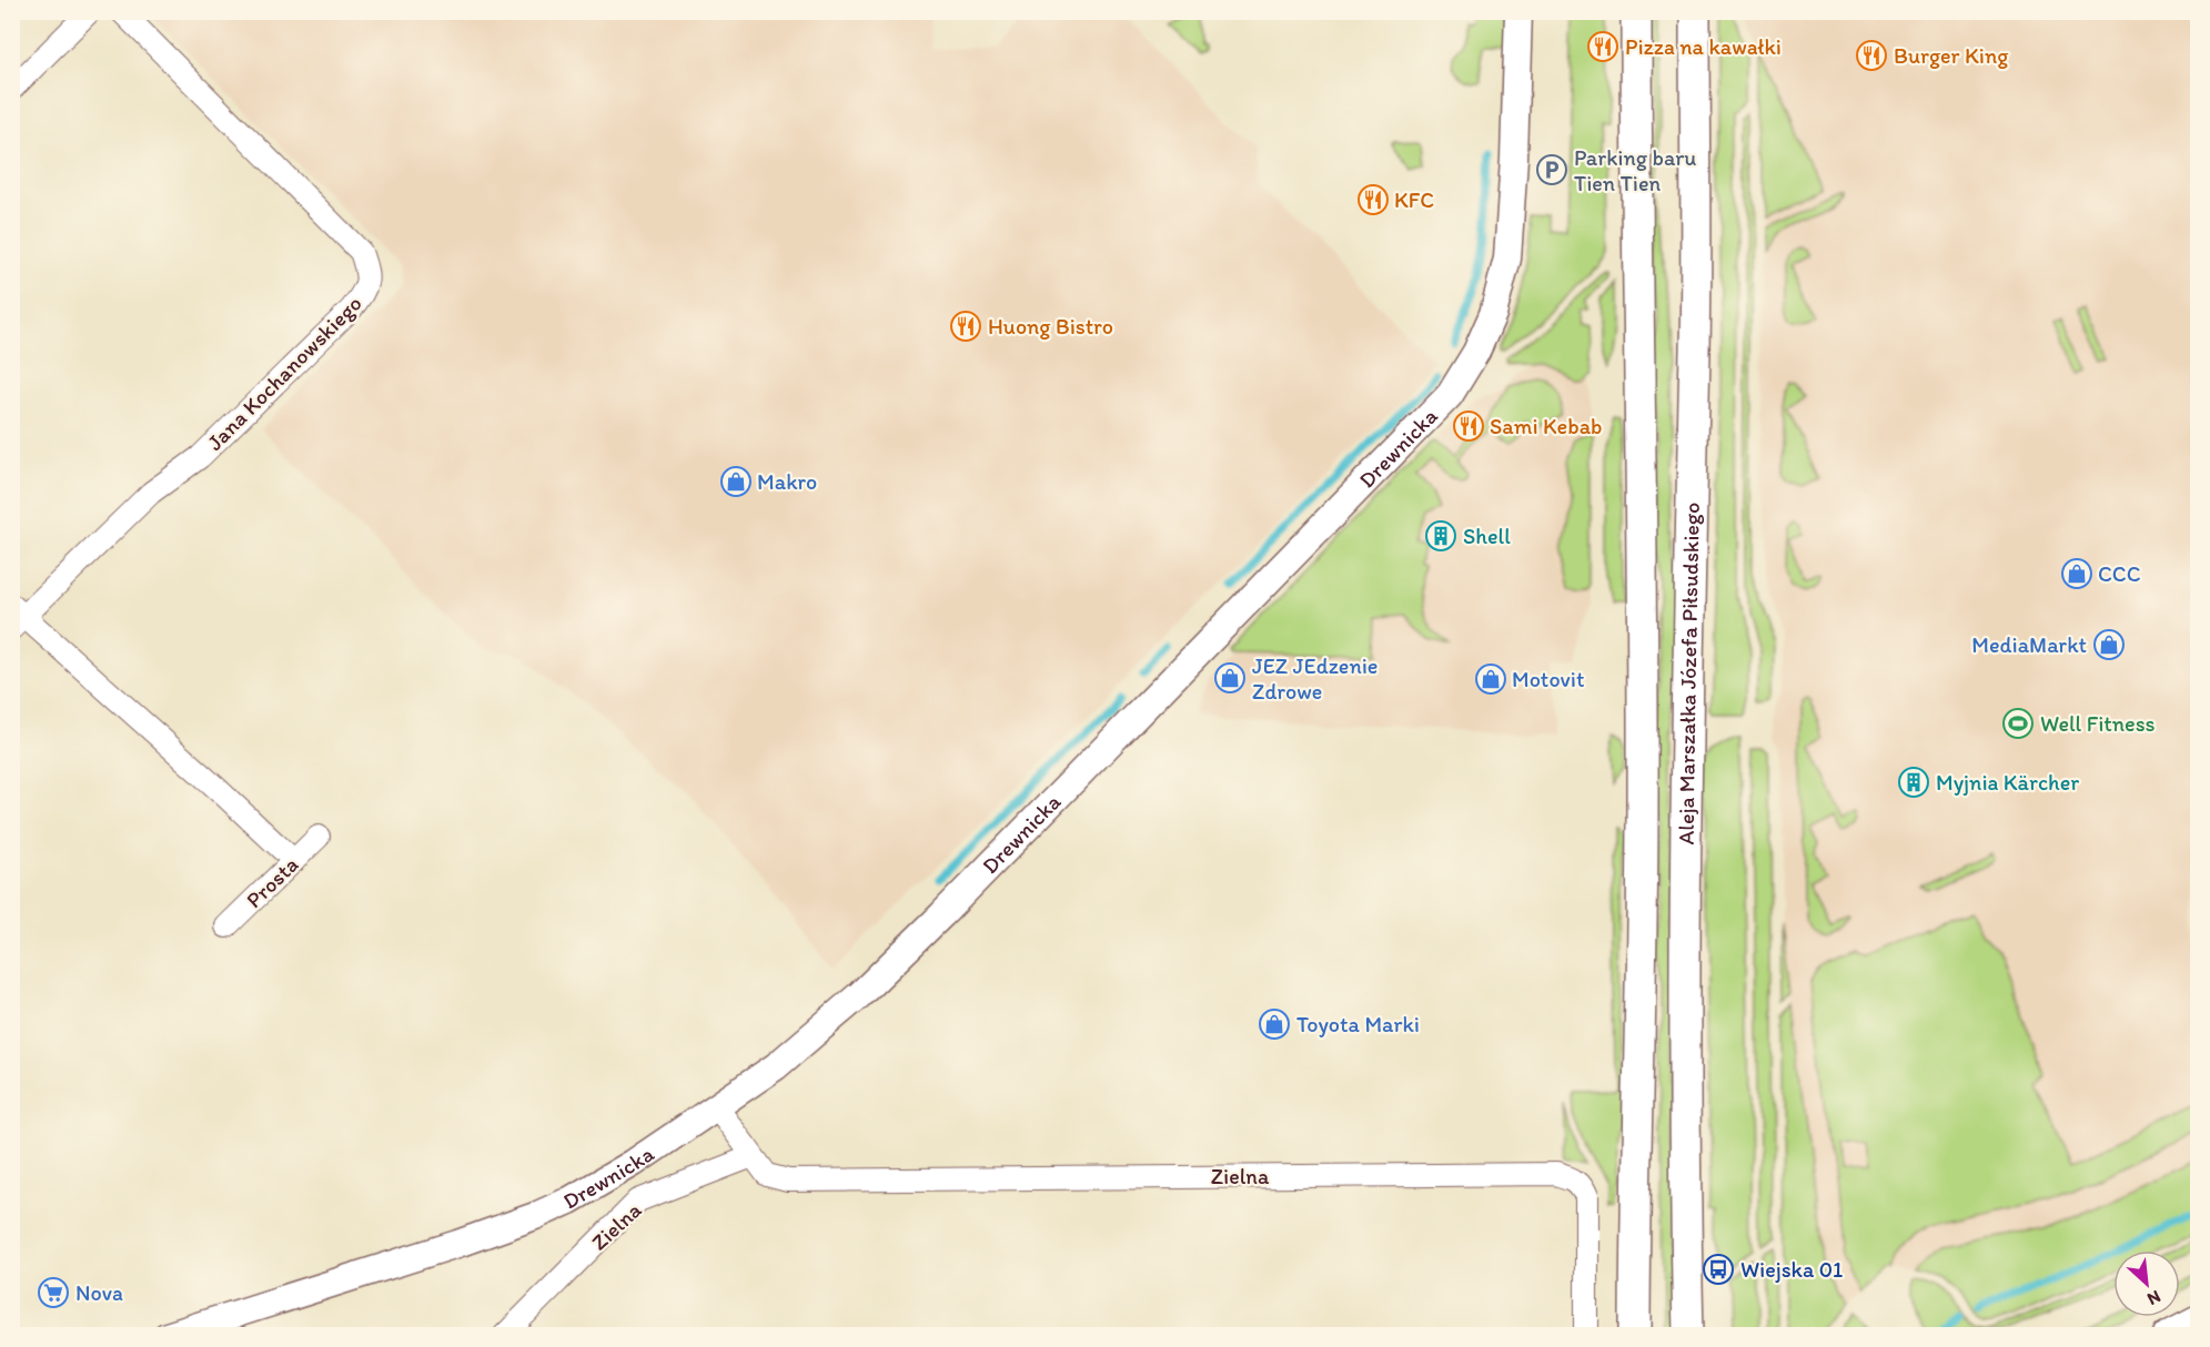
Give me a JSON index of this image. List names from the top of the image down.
{
  "streets": {
    "main road": ["Aleja Marszałka Józefa Piłsudskiego"],
    "street": [
      "Jana Kochanowskiego",
      "Drewnicka",
      "Prosta",
      "Zielna"
    ]
  },
  "crossings": [
    ["Drewnicka", "Zielna"]
  ],
  "places": {
    "restaurant": [
      "Pizza na kawałki",
      "Burger King",
      "KFC",
      "Huong Bistro",
      "Sami Kebab"
    ],
    "parking": ["Parking baru Tien Tien"],
    "shop": [
      "Makro",
      "CCC",
      "MediaMarkt",
      "JEZ JEdzenie Zdrowe",
      "Motovit",
      "Toyota Marki"
    ],
    "building": ["Shell", "Myjnia Kärcher"],
    "sports": ["Well Fitness"],
    "bus stop": ["Wiejska 01"],
    "supermarket": ["Nova"]
  },
  "north": "bottom right"
}
